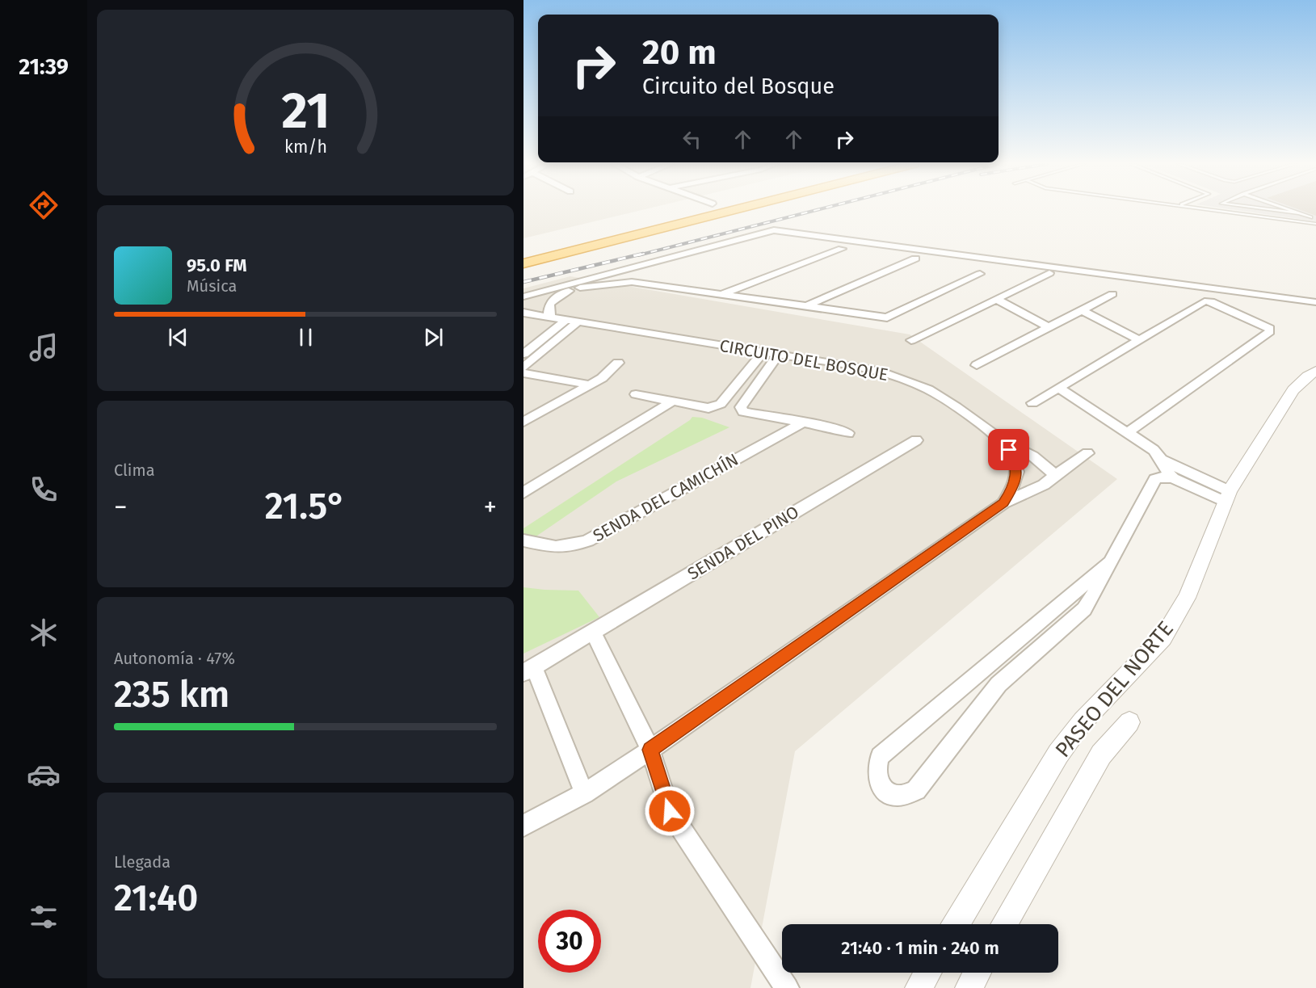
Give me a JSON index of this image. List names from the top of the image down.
{
  "streets": {
    "street": [
      "CIRCUITO DEL BOSQUE",
      "SENDA DEL CAMICHÍN",
      "SENDA DEL PINO",
      "PASEO DEL NORTE"
    ]
  },
  "crossings": [
    ["CIRCUITO DEL BOSQUE", "SENDA DEL PINO"]
  ],
  "page": {
    "tabs": "21:39",
    "turn": ["20 m", "Circuito del Bosque"],
    "song": ["95.0 FM", "Música"],
    "tile": [
      "Clima",
      ["Autonomía · 47%", "235 km"],
      ["Llegada", "21:40"]
    ],
    "heat": ["−", "21.5°", "+"],
    "limit": "30",
    "trip": "21:40 · 1 min · 240 m",
    "gauge": ["21", "km/h"]
  }
}
